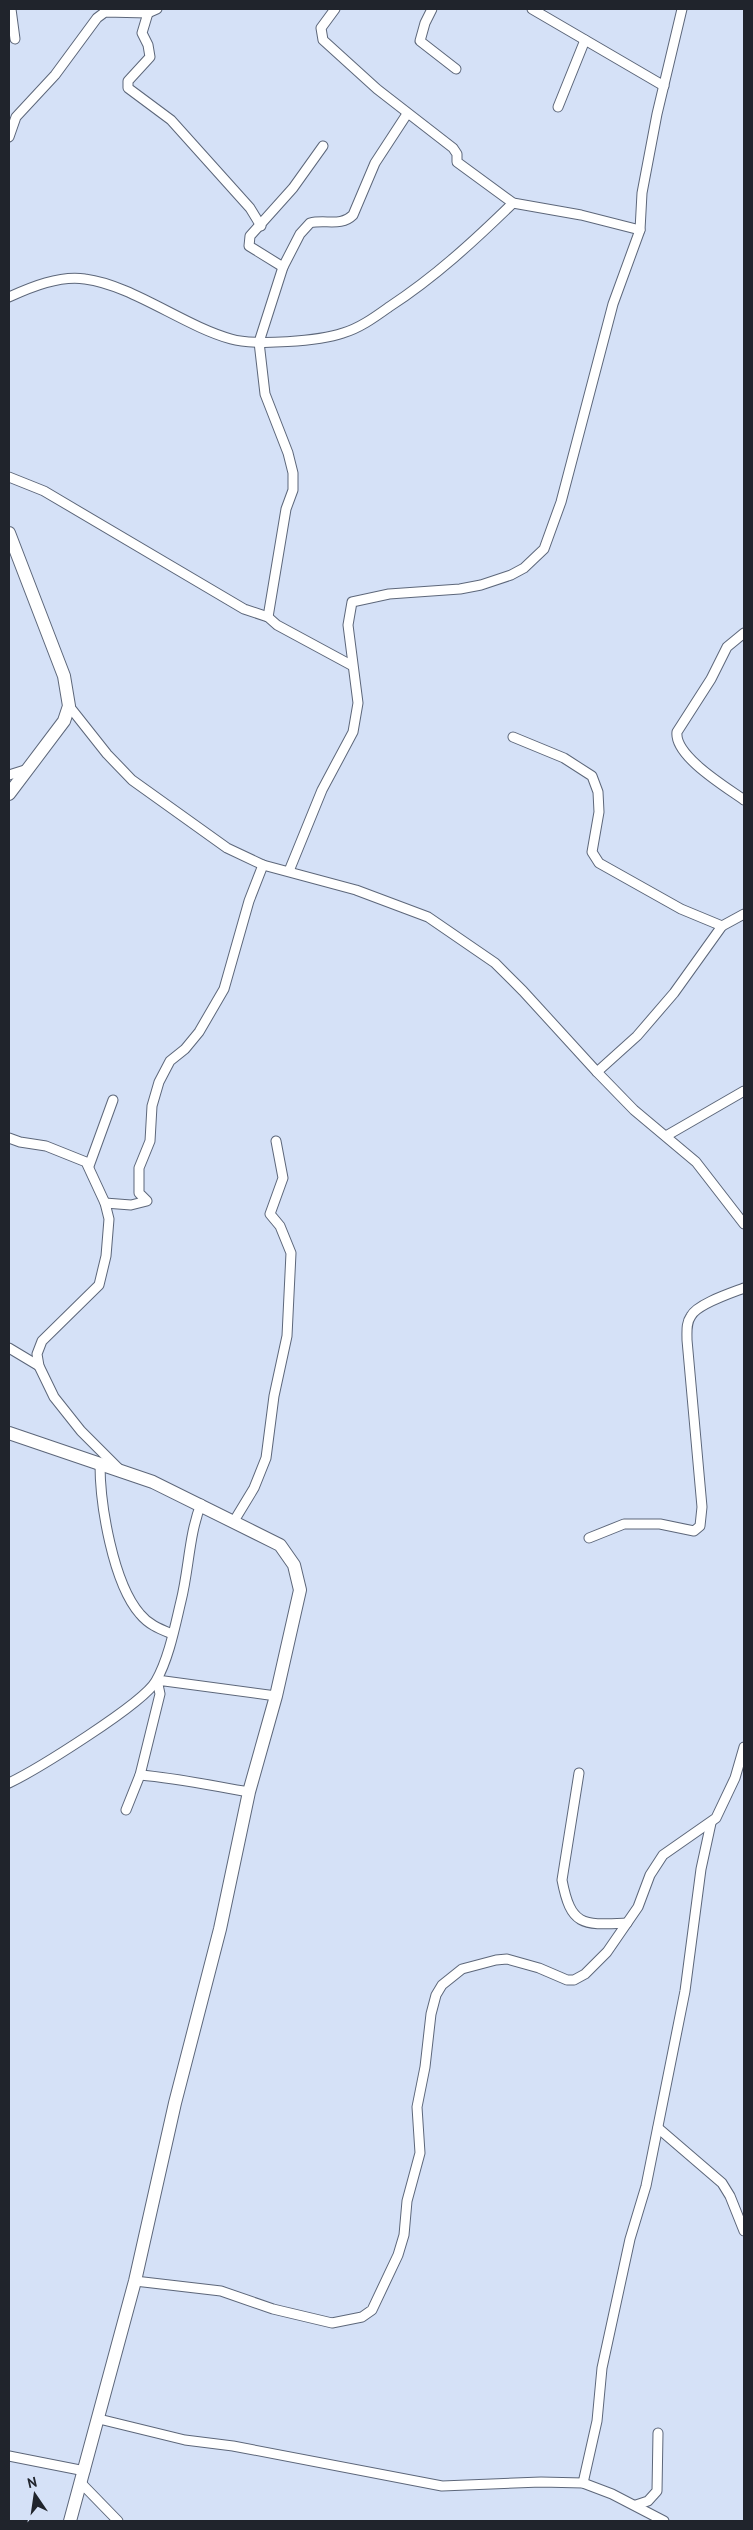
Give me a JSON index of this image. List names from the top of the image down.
{
  "north": "top"
}
